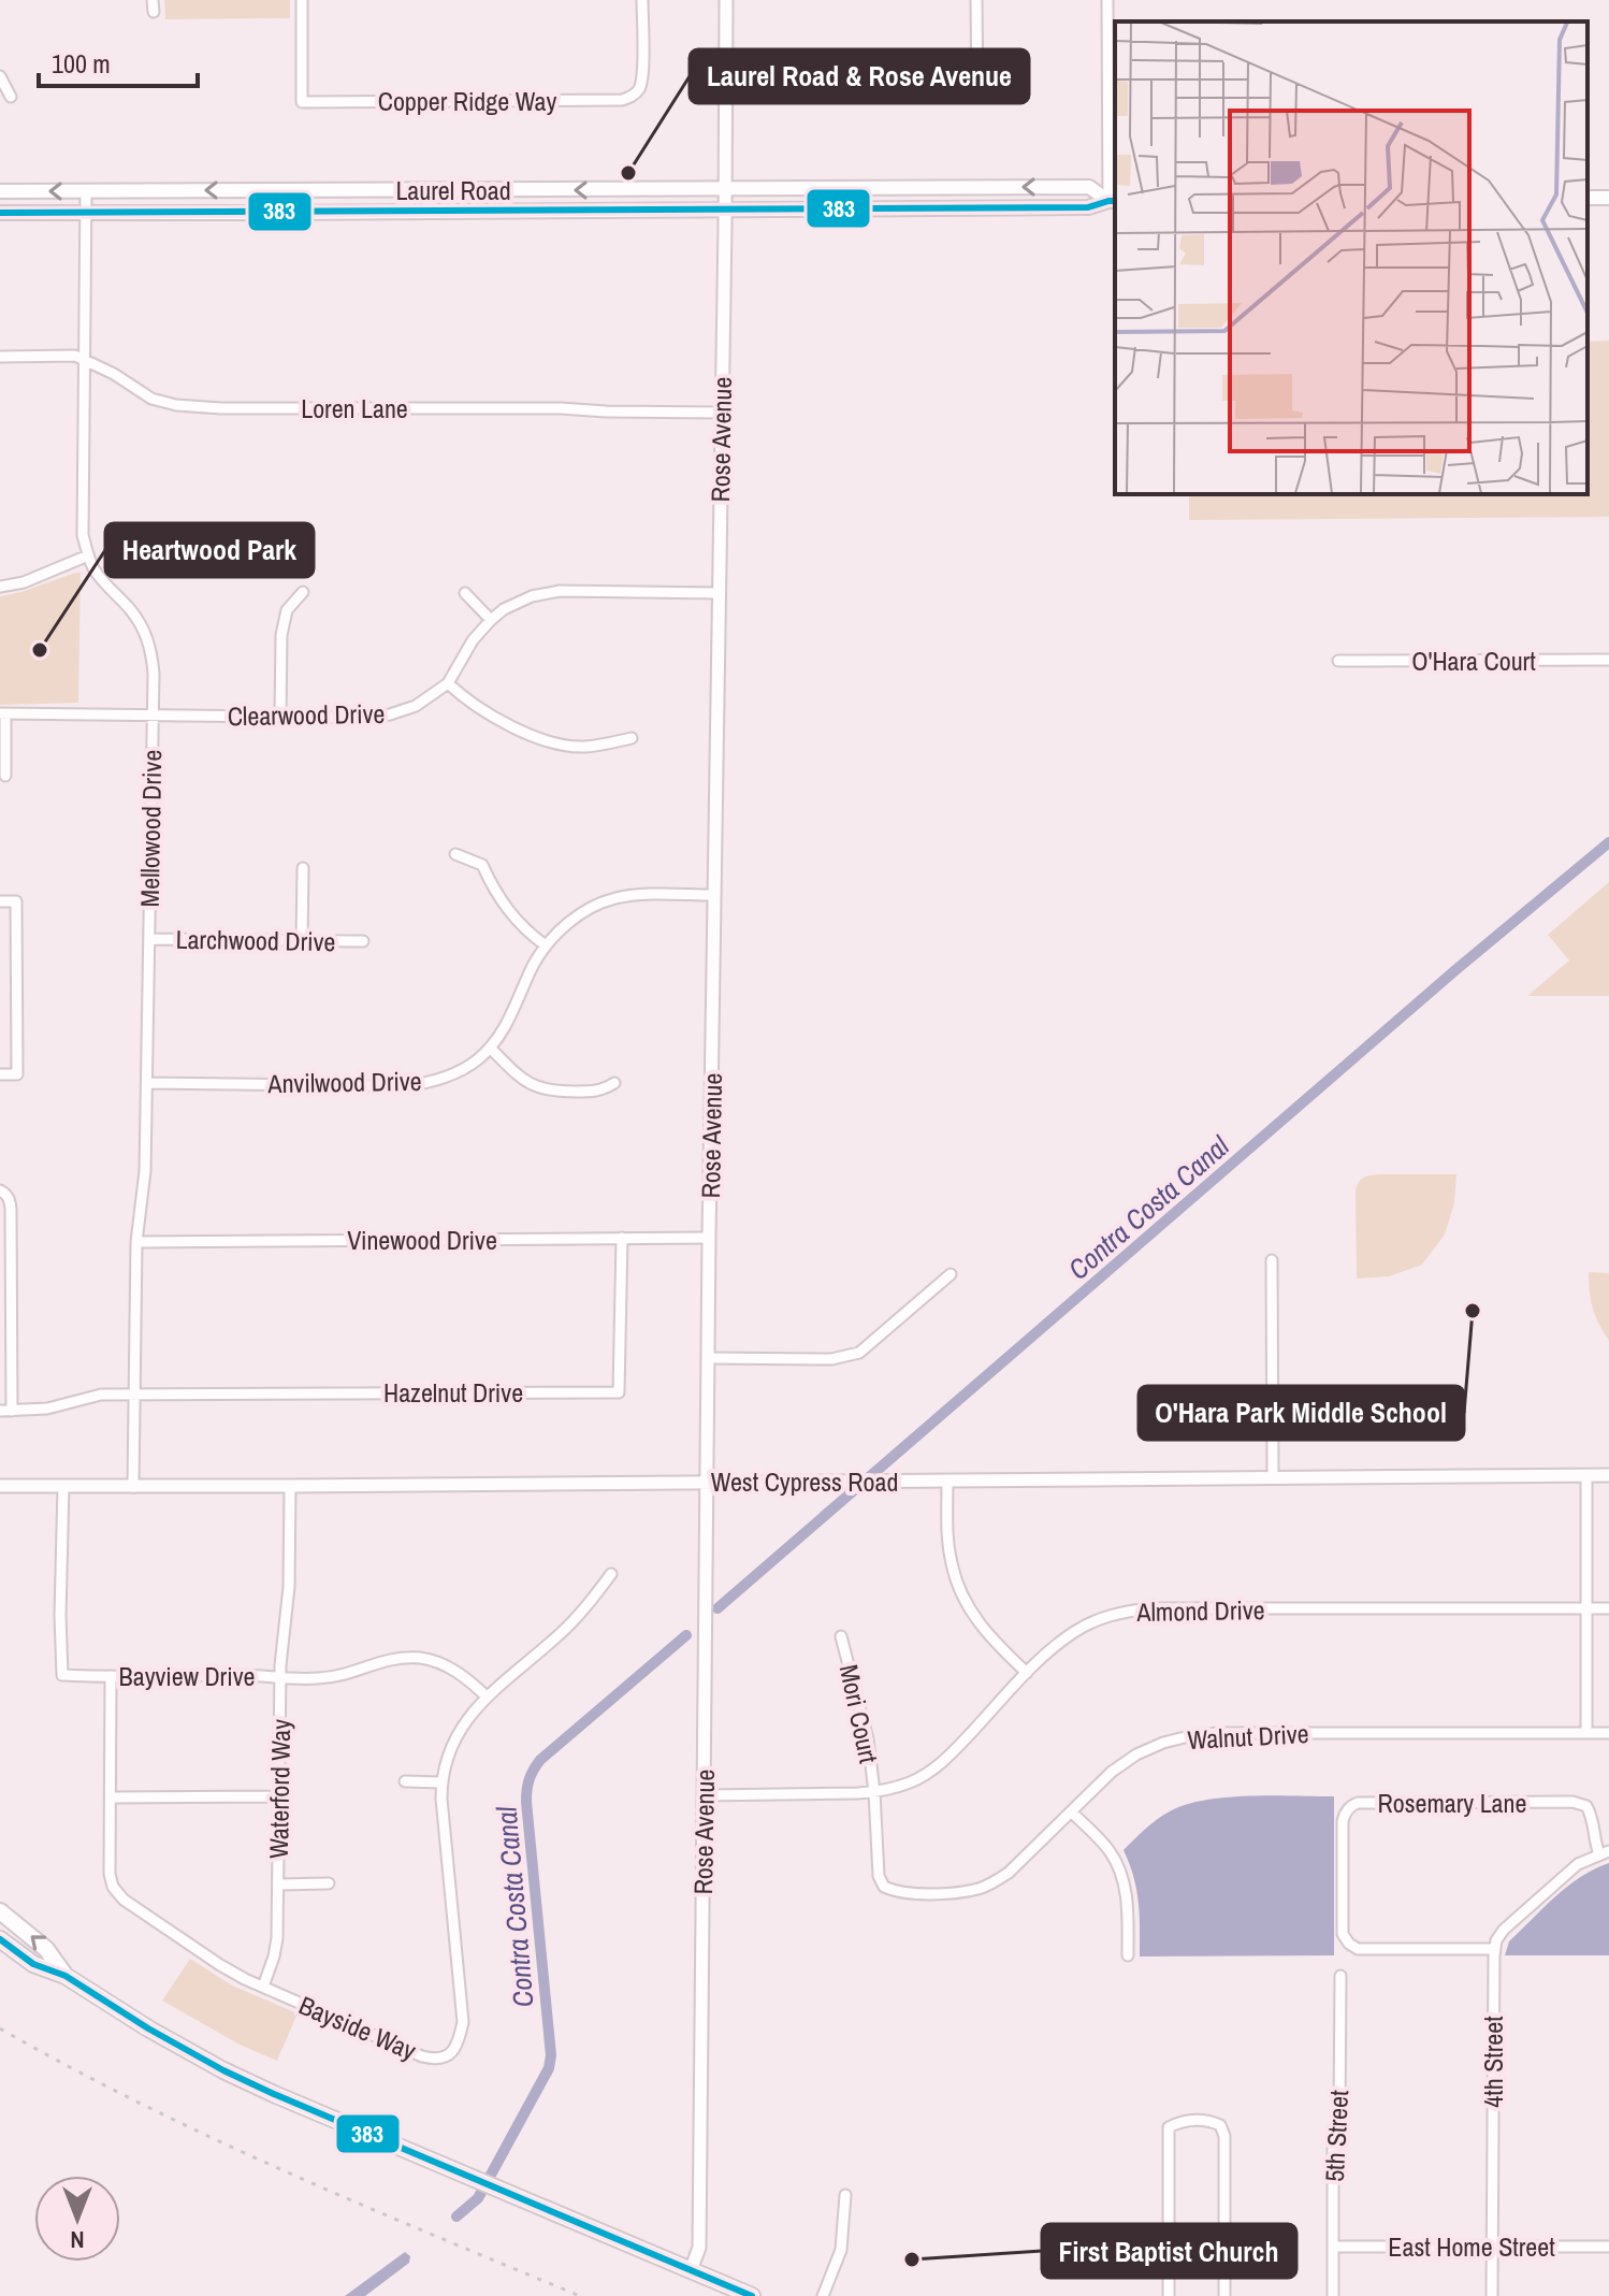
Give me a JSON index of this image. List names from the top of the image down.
{
  "streets": {
    "main road": ["Laurel Road"],
    "street": [
      "Copper Ridge Way",
      "Loren Lane",
      "Rose Avenue",
      "O'Hara Court",
      "Clearwood Drive",
      "Mellowood Drive",
      "Larchwood Drive",
      "Anvilwood Drive",
      "Vinewood Drive",
      "Hazelnut Drive",
      "West Cypress Road",
      "Almond Drive",
      "Bayview Drive",
      "Mori Court",
      "Walnut Drive",
      "Waterford Way",
      "Rosemary Lane",
      "Bayside Way",
      "4th Street",
      "5th Street",
      "East Home Street"
    ]
  },
  "crossings": [
    ["Laurel Road", "Rose Avenue"],
    ["Laurel Road", "Mellowood Drive"],
    ["Loren Lane", "Rose Avenue"],
    ["Loren Lane", "Mellowood Drive"],
    ["Rose Avenue", "Clearwood Drive"],
    ["Rose Avenue", "Anvilwood Drive"],
    ["Rose Avenue", "Vinewood Drive"],
    ["Rose Avenue", "West Cypress Road"],
    ["Rose Avenue", "Almond Drive"],
    ["Clearwood Drive", "Mellowood Drive"],
    ["Mellowood Drive", "Larchwood Drive"],
    ["Mellowood Drive", "Anvilwood Drive"],
    ["Mellowood Drive", "Vinewood Drive"],
    ["Mellowood Drive", "Hazelnut Drive"],
    ["Mellowood Drive", "West Cypress Road"],
    ["Vinewood Drive", "Hazelnut Drive"],
    ["West Cypress Road", "Bayview Drive"],
    ["West Cypress Road", "Waterford Way"],
    ["Almond Drive", "Mori Court"],
    ["Almond Drive", "Walnut Drive"],
    ["Bayview Drive", "Waterford Way"],
    ["Bayview Drive", "Bayside Way"],
    ["Mori Court", "Walnut Drive"],
    ["Waterford Way", "Bayside Way"],
    ["Rosemary Lane", "4th Street"],
    ["4th Street", "East Home Street"],
    ["5th Street", "East Home Street"]
  ],
  "water": ["Contra Costa Canal"],
  "places": [
    "Laurel Road & Rose Avenue",
    "Heartwood Park",
    "O'Hara Park Middle School",
    "First Baptist Church"
  ],
  "lines": ["transit line 383"],
  "scale_bar": "100 m",
  "north": "bottom"
}
